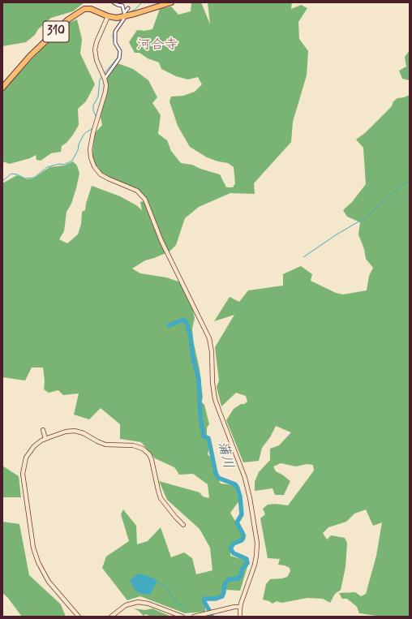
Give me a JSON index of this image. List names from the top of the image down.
{
  "streets": {
    "highway": ["310"]
  },
  "districts": ["河合寺"],
  "water": ["蒲川"]
}
